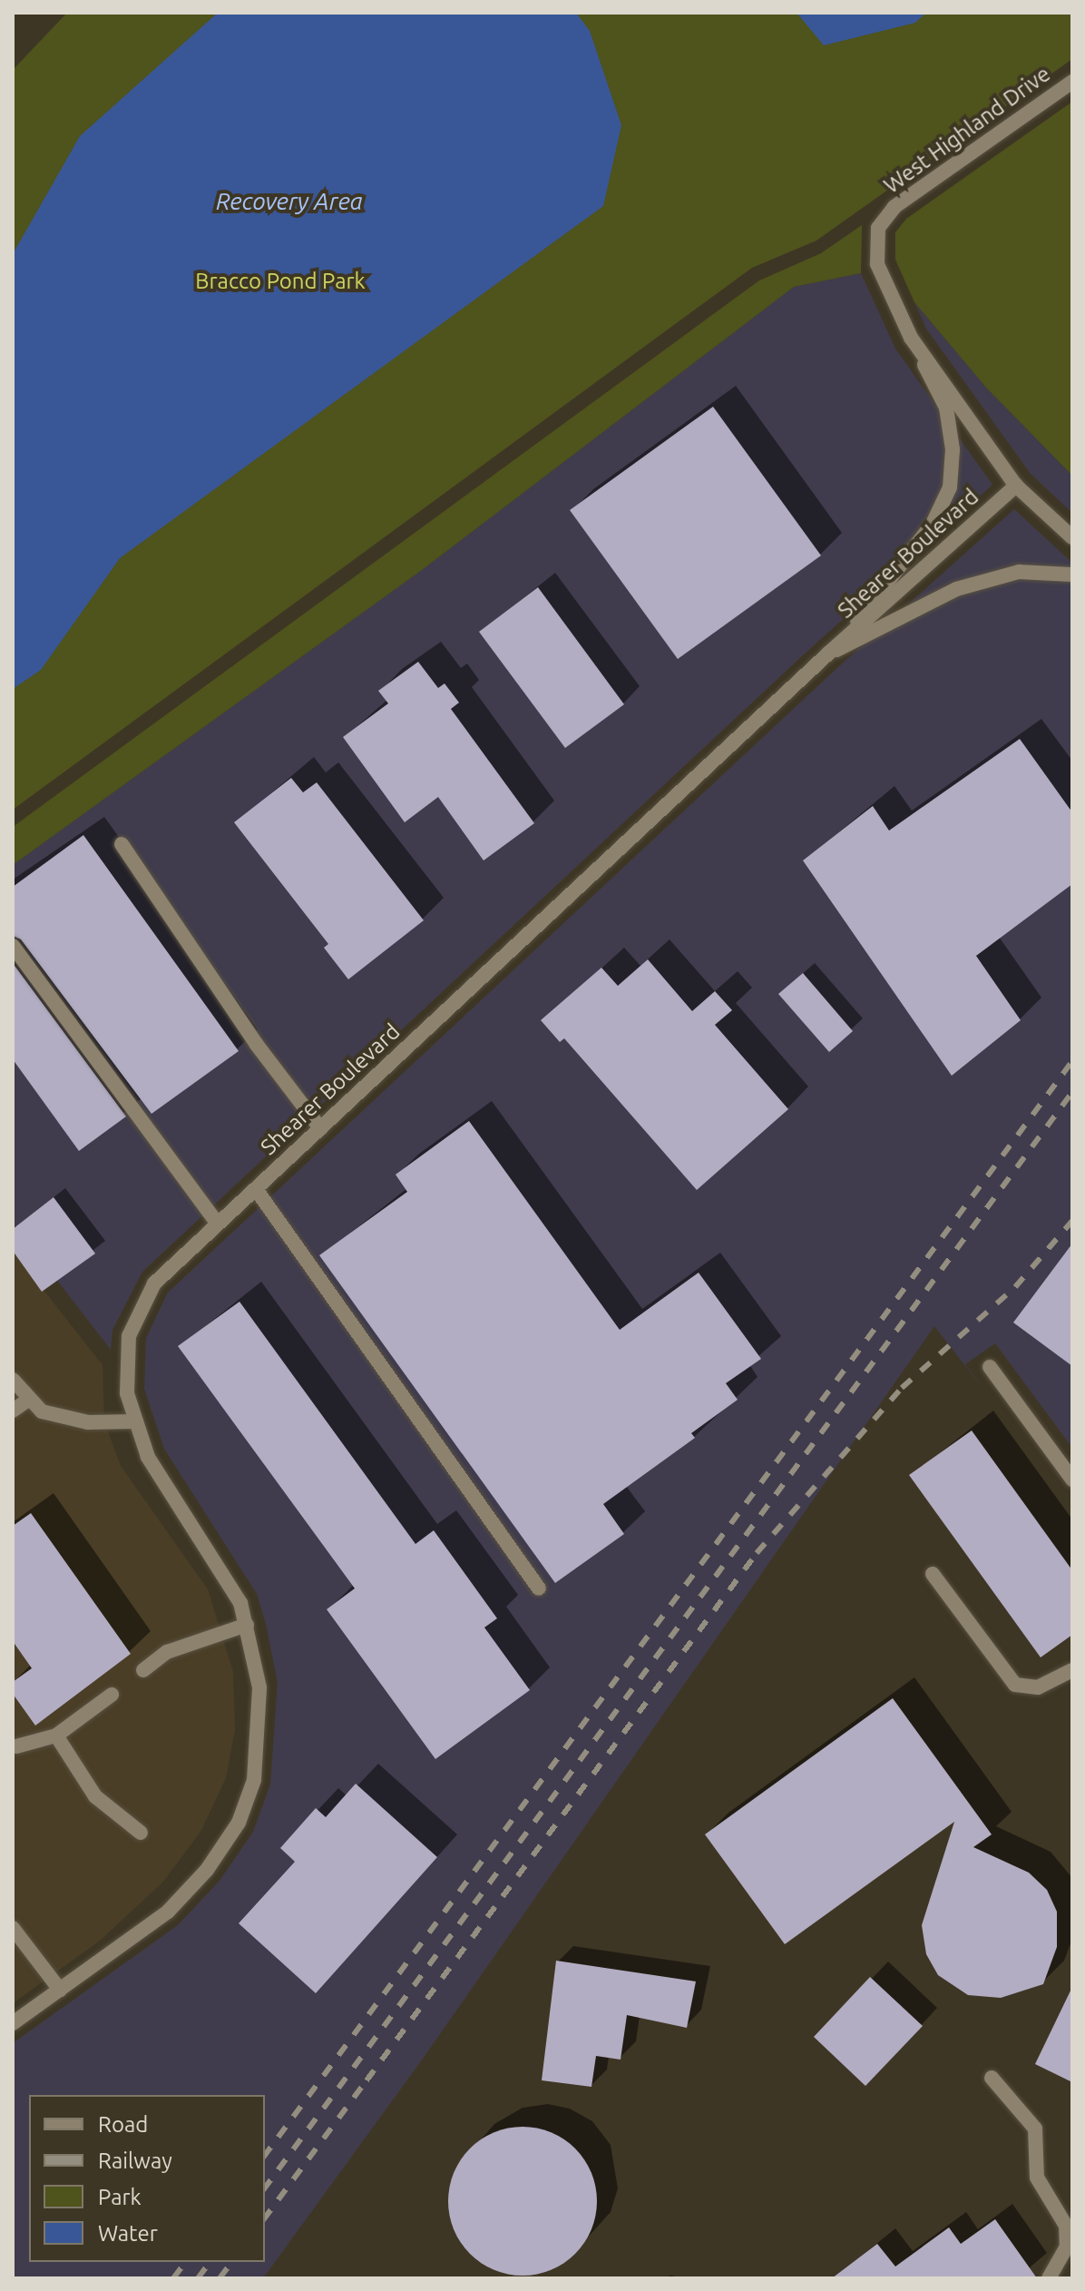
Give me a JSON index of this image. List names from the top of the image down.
{
  "streets": {
    "street": ["West Highland Drive", "Shearer Boulevard"]
  },
  "crossings": [
    ["West Highland Drive", "Shearer Boulevard"]
  ],
  "water": ["Recovery Area"],
  "parks": ["Bracco Pond Park"],
  "legend": [
    "Road",
    "Railway",
    "Park",
    "Water"
  ]
}
